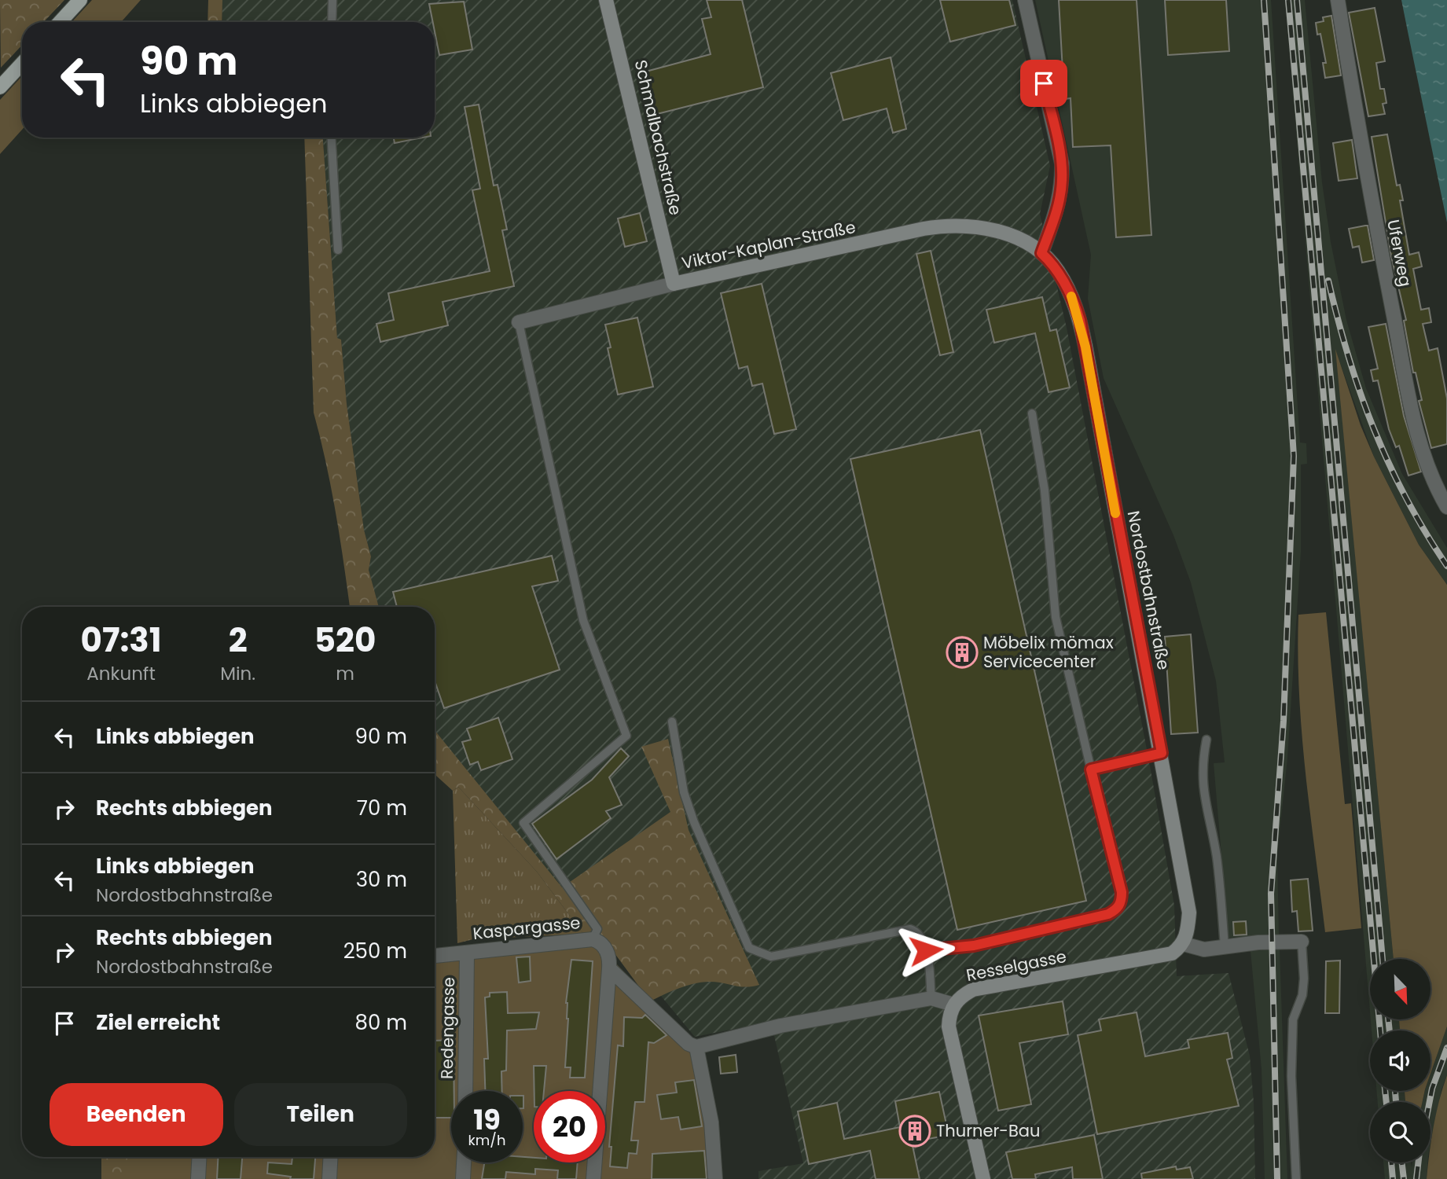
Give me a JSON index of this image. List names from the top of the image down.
{
  "streets": {
    "street": [
      "Schmalbachstraße",
      "Viktor-Kaplan-Straße",
      "Uferweg",
      "Nordostbahnstraße",
      "Kaspargasse",
      "Resselgasse",
      "Redengasse"
    ]
  },
  "crossings": [
    ["Schmalbachstraße", "Viktor-Kaplan-Straße"],
    ["Viktor-Kaplan-Straße", "Nordostbahnstraße"],
    ["Nordostbahnstraße", "Resselgasse"],
    ["Kaspargasse", "Redengasse"]
  ],
  "places": {
    "building": ["Möbelix mömax Servicecenter", "Thurner-Bau"]
  },
  "north": "bottom right",
  "page": {
    "turn": ["90 m", "Links abbiegen"],
    "eta": [
      "07:31",
      "Ankunft",
      "2",
      "Min.",
      "520",
      "m"
    ],
    "list": [
      {
        "name": "Links abbiegen",
        "value": "90 m"
      },
      {
        "name": "Rechts abbiegen",
        "value": "70 m"
      },
      {
        "name": "Links abbiegen",
        "note": "Nordostbahnstraße",
        "value": "30 m"
      },
      {
        "name": "Rechts abbiegen",
        "note": "Nordostbahnstraße",
        "value": "250 m"
      },
      {
        "name": "Ziel erreicht",
        "value": "80 m"
      }
    ],
    "buttons": ["Beenden", "Teilen"],
    "speed": "19 km/h",
    "limit": "20"
  }
}
